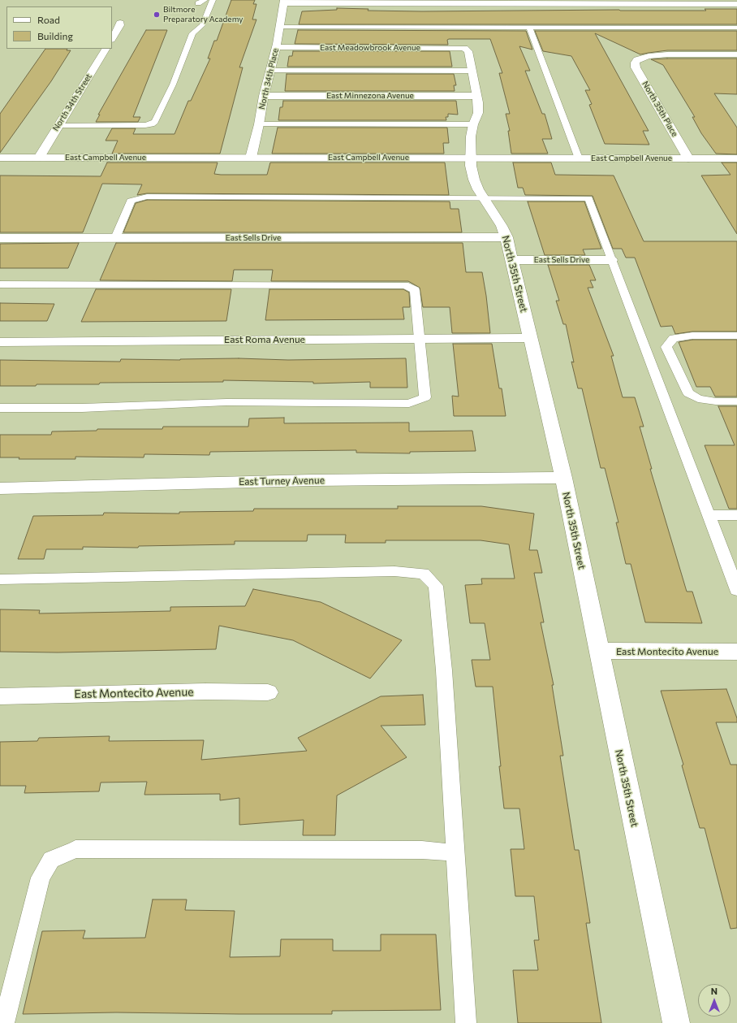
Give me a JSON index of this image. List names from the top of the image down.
{
  "streets": {
    "street": [
      "East Meadowbrook Avenue",
      "North 34th Place",
      "East Minnezona Avenue",
      "North 34th Street",
      "North 35th Place",
      "East Campbell Avenue",
      "East Sells Drive",
      "North 35th Street",
      "East Roma Avenue",
      "East Turney Avenue",
      "East Montecito Avenue"
    ]
  },
  "crossings": [
    ["East Meadowbrook Avenue", "North 34th Place"],
    ["East Meadowbrook Avenue", "North 35th Street"],
    ["North 34th Place", "East Minnezona Avenue"],
    ["North 34th Place", "East Campbell Avenue"],
    ["East Minnezona Avenue", "North 35th Street"],
    ["North 34th Street", "East Campbell Avenue"],
    ["North 35th Place", "East Campbell Avenue"],
    ["East Campbell Avenue", "North 35th Street"],
    ["East Sells Drive", "North 35th Street"],
    ["North 35th Street", "East Roma Avenue"],
    ["North 35th Street", "East Turney Avenue"],
    ["North 35th Street", "East Montecito Avenue"]
  ],
  "places": ["Biltmore Preparatory Academy"],
  "legend": ["Road", "Building"],
  "north": "top"
}
